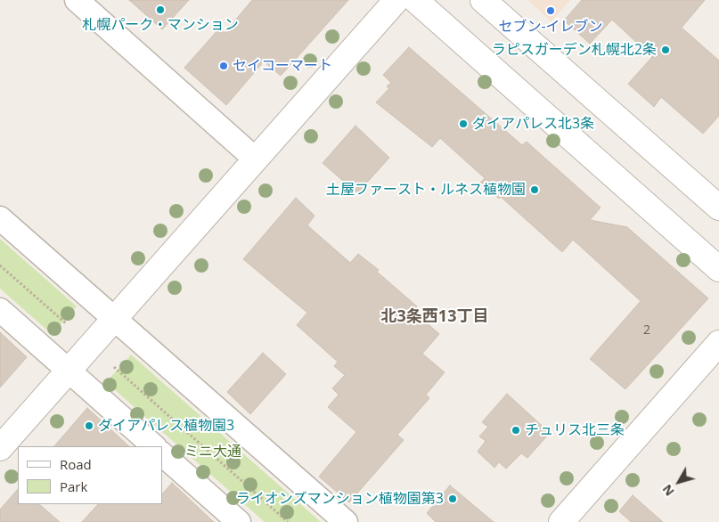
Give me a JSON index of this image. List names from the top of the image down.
{
  "districts": ["北3条西13丁目"],
  "parks": ["ミニ大通"],
  "places": [
    "札幌パーク・マンション",
    "セブン-イレブン",
    "ラピスガーデン札幌北2条",
    "セイコーマート",
    "ダイアパレス北3条",
    "土屋ファースト・ルネス植物園",
    "ダイアパレス植物園3",
    "チュリス北三条",
    "ライオンズマンション植物園第3"
  ],
  "house_numbers": ["2"],
  "legend": ["Road", "Park"],
  "north": "bottom left"
}
